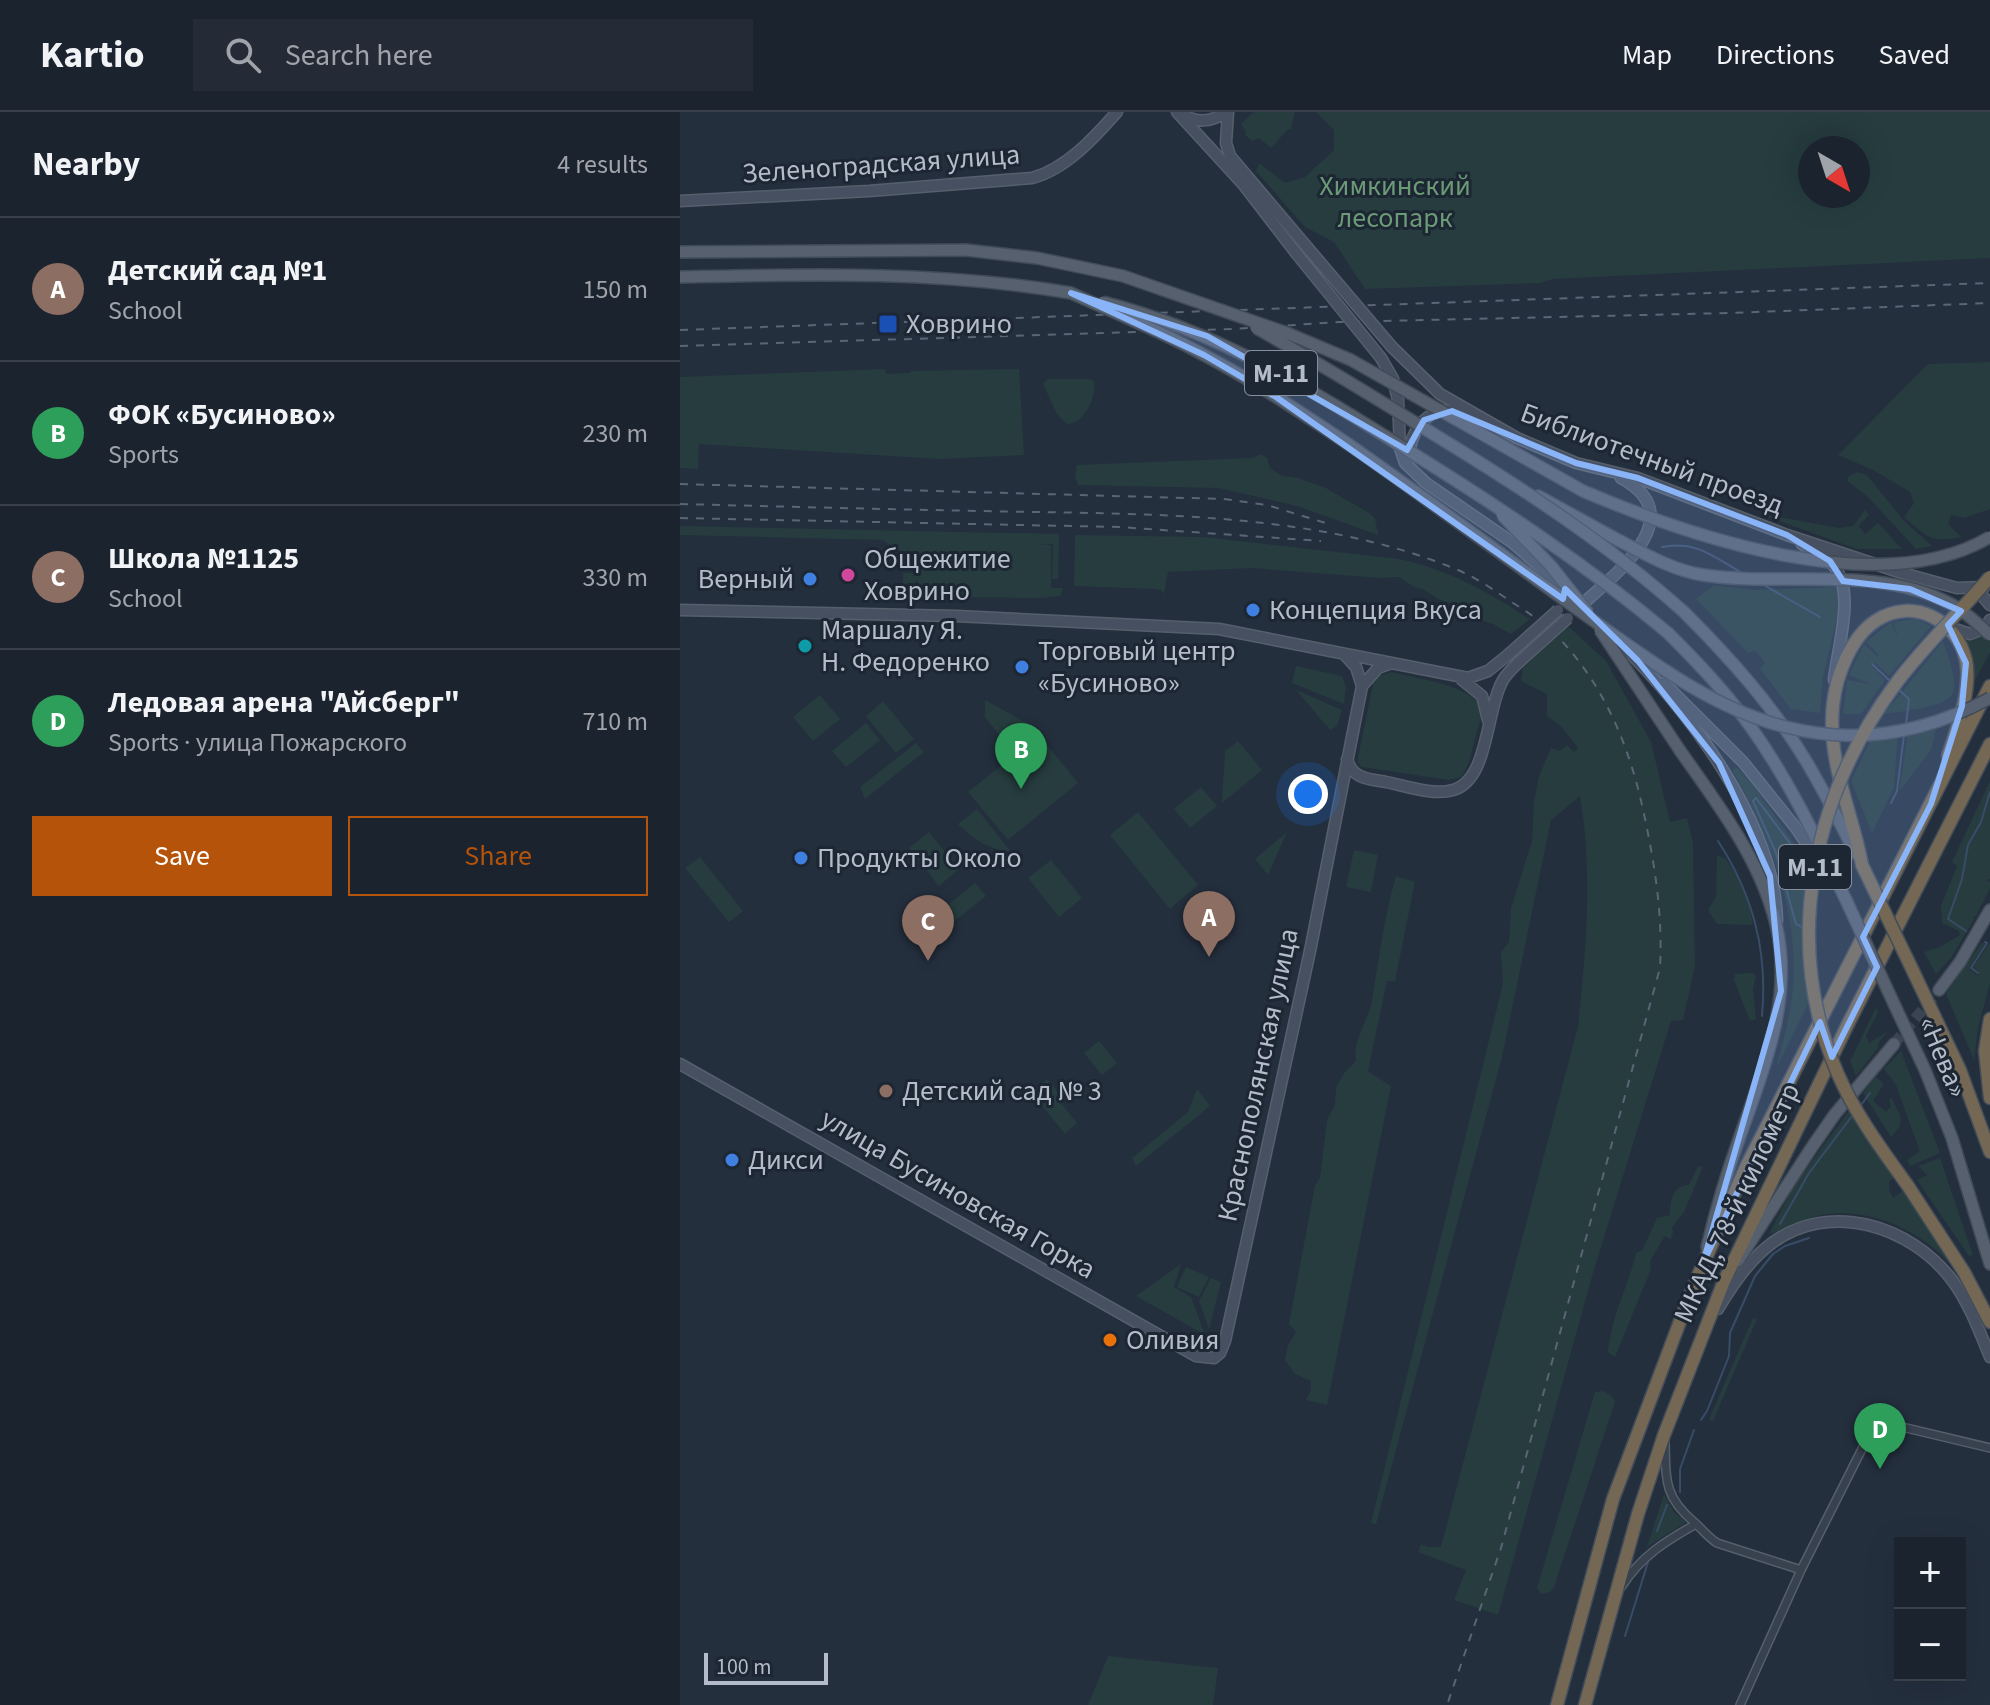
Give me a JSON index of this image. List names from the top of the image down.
{
  "streets": {
    "highway": ["М-11", "«Нева»", "МКАД, 78-й километр"],
    "street": [
      "Зеленоградская улица",
      "Библиотечный проезд",
      "Краснополянская улица",
      "улица Бусиновская Горка"
    ]
  },
  "crossings": [
    ["М-11", "«Нева»"],
    ["Краснополянская улица", "улица Бусиновская Горка"]
  ],
  "parks": ["Химкинский лесопарк"],
  "places": {
    "transit": ["Ховрино"],
    "other": [
      "Общежитие Ховрино",
      "Верный",
      "Концепция Вкуса",
      "Маршалу Я. Н. Федоренко",
      "Торговый центр «Бусиново»",
      "Продукты Около",
      "Детский сад № 3",
      "Дикси",
      "Оливия"
    ]
  },
  "scale_bar": "100 m",
  "north": "bottom right",
  "page": {
    "header": "Kartio",
    "search": "Search here",
    "nav": ["Map", "Directions", "Saved"],
    "heading": ["Nearby", "4 results"],
    "list": [
      {
        "mark": "A",
        "name": "Детский сад №1",
        "note": "School",
        "value": "150 m"
      },
      {
        "mark": "B",
        "name": "ФОК «Бусиново»",
        "note": "Sports",
        "value": "230 m"
      },
      {
        "mark": "C",
        "name": "Школа №1125",
        "note": "School",
        "value": "330 m"
      },
      {
        "mark": "D",
        "name": "Ледовая арена \"Айсберг\"",
        "note": "Sports · улица Пожарского",
        "value": "710 m"
      }
    ],
    "pins": [
      "B",
      "A",
      "C",
      "D"
    ],
    "buttons": ["Save", "Share"],
    "map_buttons": ["+", "−"],
    "scale": "100 m"
  }
}
